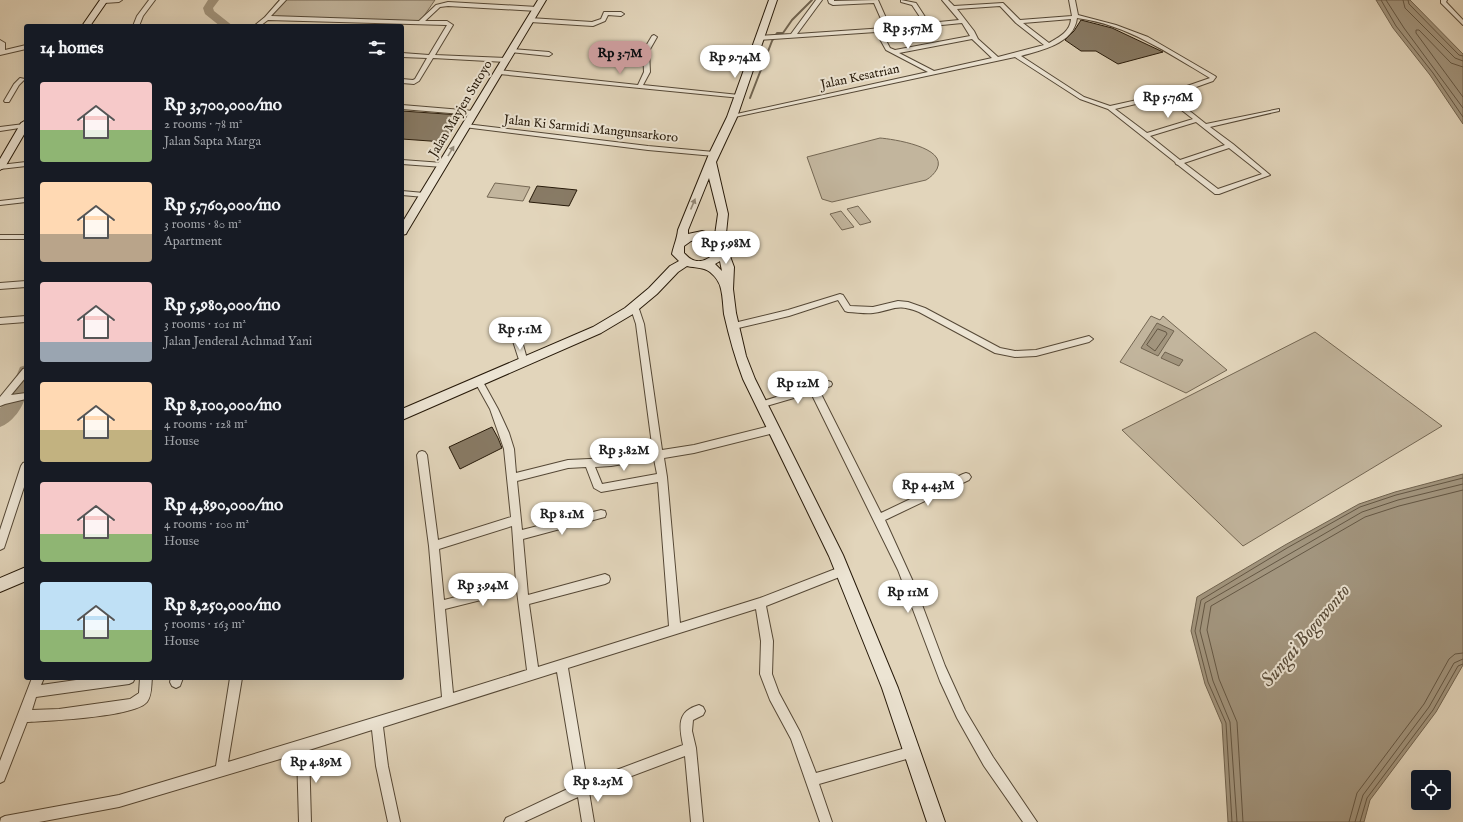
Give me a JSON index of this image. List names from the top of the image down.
{
  "streets": {
    "main road": ["Jalan Mayjen Sutoyo"],
    "street": ["Jalan Kesatrian", "Jalan Ki Sarmidi Mangunsarkoro"]
  },
  "crossings": [
    ["Jalan Mayjen Sutoyo", "Jalan Ki Sarmidi Mangunsarkoro"]
  ],
  "water": ["Sungai Bogowonto"],
  "page": {
    "price": [
      "Rp 3.57M",
      "Rp 3.7M",
      "Rp 9.74M",
      "Rp 5.76M",
      "Rp 5.98M",
      "Rp 5.1M",
      "Rp 12M",
      "Rp 3.82M",
      "Rp 4.43M",
      "Rp 8.1M",
      "Rp 3.94M",
      "Rp 11M",
      "Rp 4.89M",
      "Rp 8.25M"
    ],
    "heading": "14 homes",
    "list": [
      {
        "name": "Rp 3,700,000/mo",
        "note": "2 rooms · 78 m² · Jalan Sapta Marga"
      },
      {
        "name": "Rp 5,760,000/mo",
        "note": "3 rooms · 80 m² · Apartment"
      },
      {
        "name": "Rp 5,980,000/mo",
        "note": "3 rooms · 101 m² · Jalan Jenderal Achmad Yani"
      },
      {
        "name": "Rp 8,100,000/mo",
        "note": "4 rooms · 128 m² · House"
      },
      {
        "name": "Rp 4,890,000/mo",
        "note": "4 rooms · 100 m² · House"
      },
      {
        "name": "Rp 8,250,000/mo",
        "note": "5 rooms · 163 m² · House"
      }
    ]
  }
}
